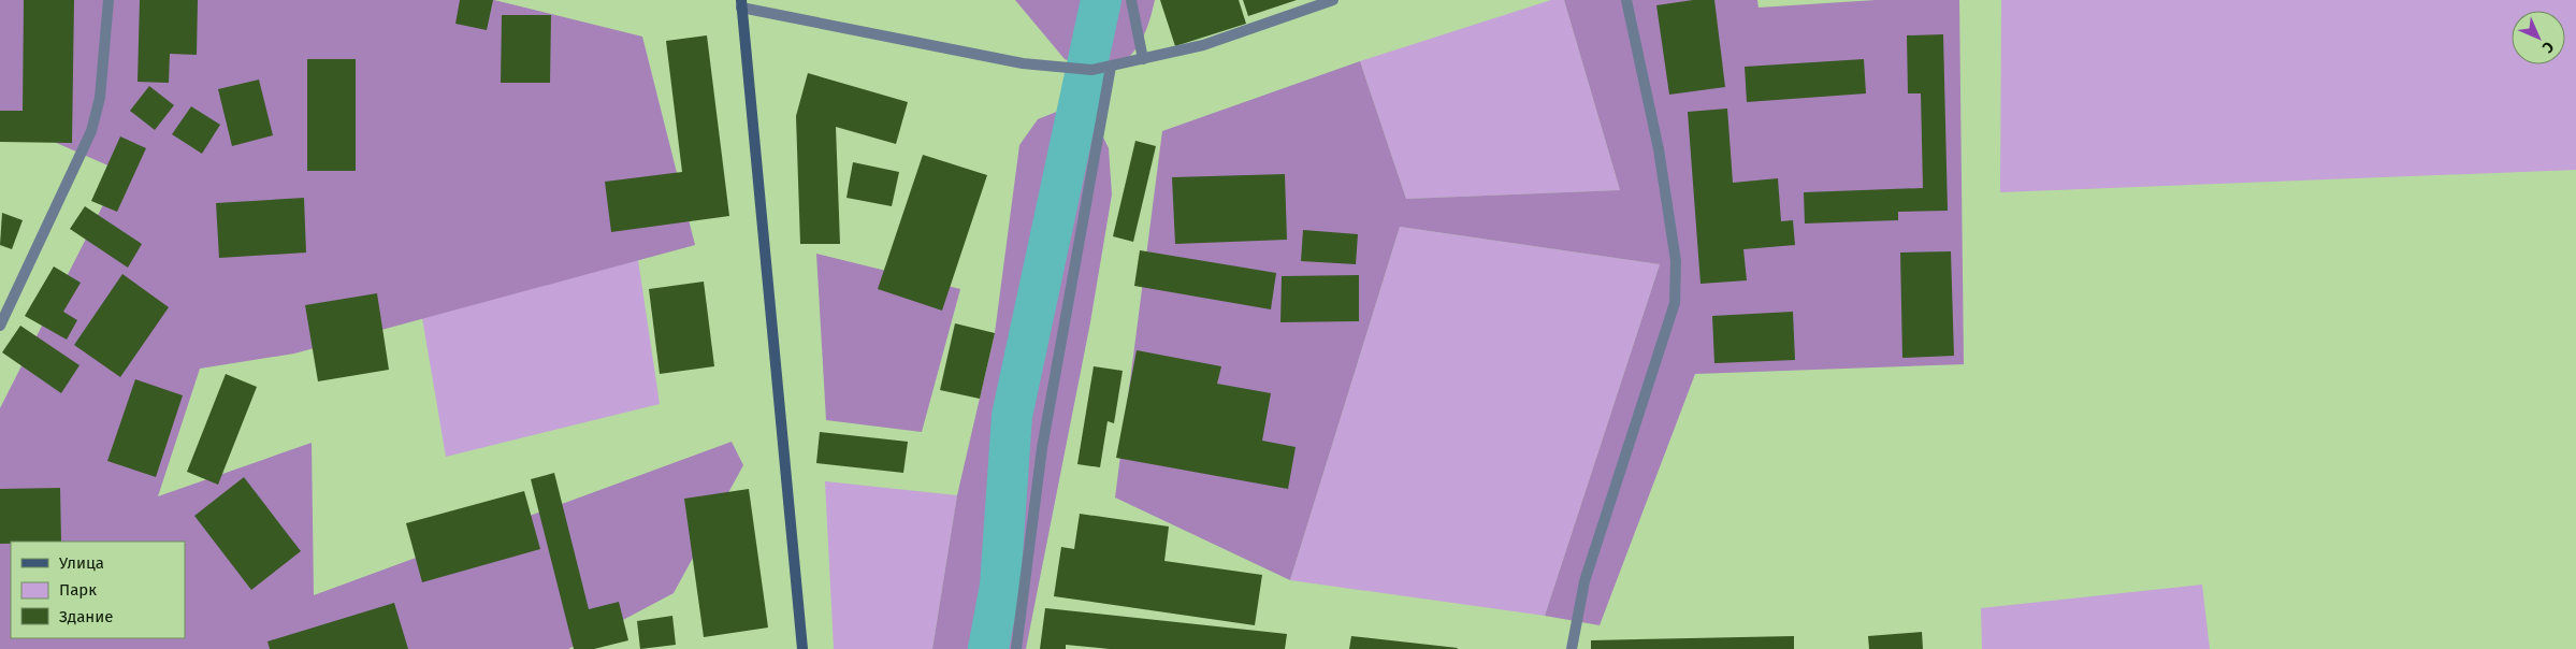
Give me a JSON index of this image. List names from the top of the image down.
{
  "legend": ["Улица", "Парк", "Здание"],
  "north": "bottom right"
}
